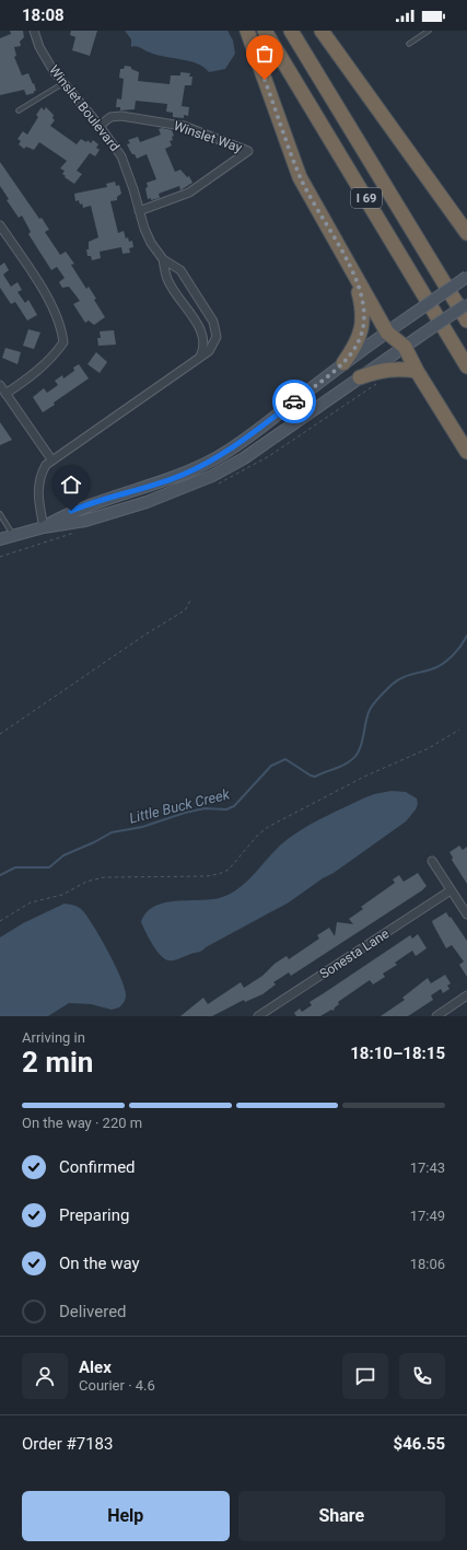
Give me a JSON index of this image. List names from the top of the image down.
{
  "streets": {
    "highway": ["I 69"],
    "street": ["Winslet Boulevard", "Winslet Way", "Sonesta Lane"]
  },
  "crossings": [
    ["Winslet Boulevard", "Winslet Way"]
  ],
  "water": ["Little Buck Creek"],
  "page": {
    "status": "18:08",
    "heading": ["2 min", "Arriving in", "18:10–18:15"],
    "panel": [
      "Alex",
      "Courier · 4.6",
      "Order #7183",
      "$46.55"
    ],
    "bar": "On the way · 220 m",
    "list": [
      ["Confirmed", "17:43"],
      ["Preparing", "17:49"],
      ["On the way", "18:06"],
      "Delivered"
    ],
    "buttons": ["Help", "Share"]
  }
}
